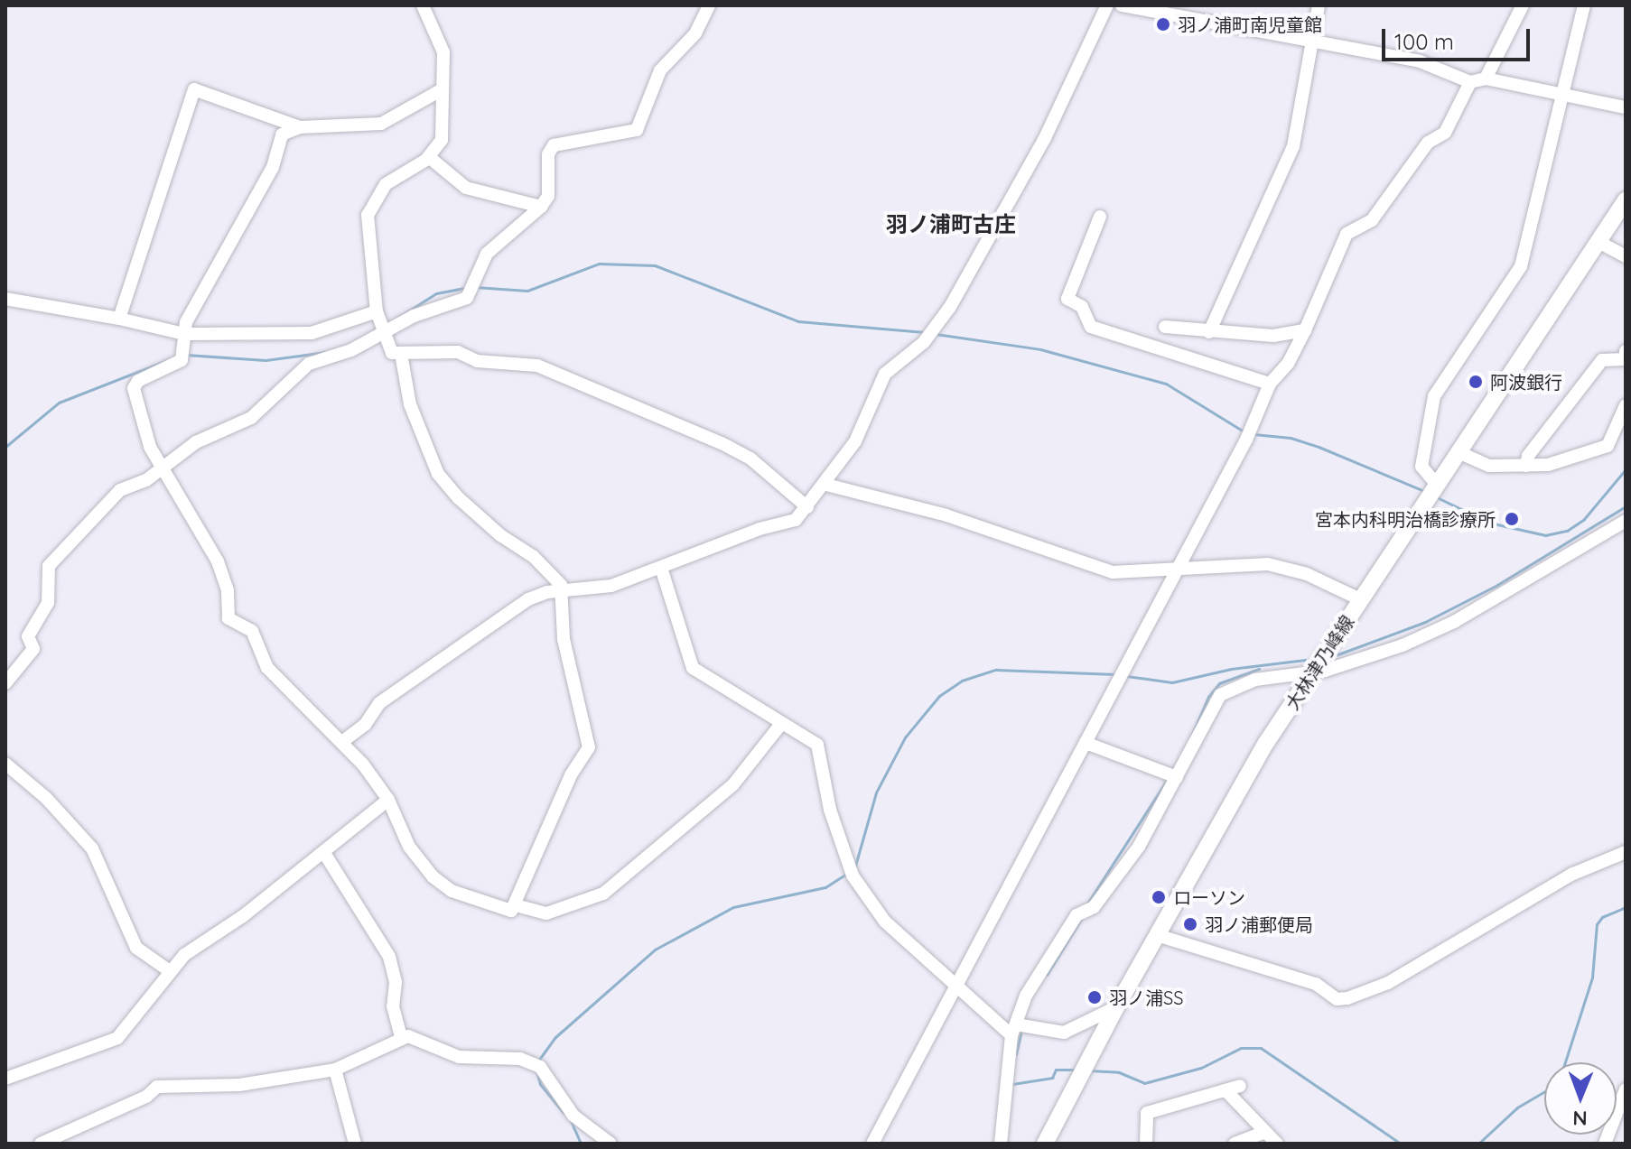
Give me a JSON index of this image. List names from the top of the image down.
{
  "streets": {
    "main road": ["大林津乃峰線"]
  },
  "districts": ["羽ノ浦町古庄"],
  "places": [
    "羽ノ浦町南児童館",
    "阿波銀行",
    "宮本内科明治橋診療所",
    "ローソン",
    "羽ノ浦郵便局",
    "羽ノ浦SS"
  ],
  "scale_bar": "100 m",
  "north": "bottom"
}
